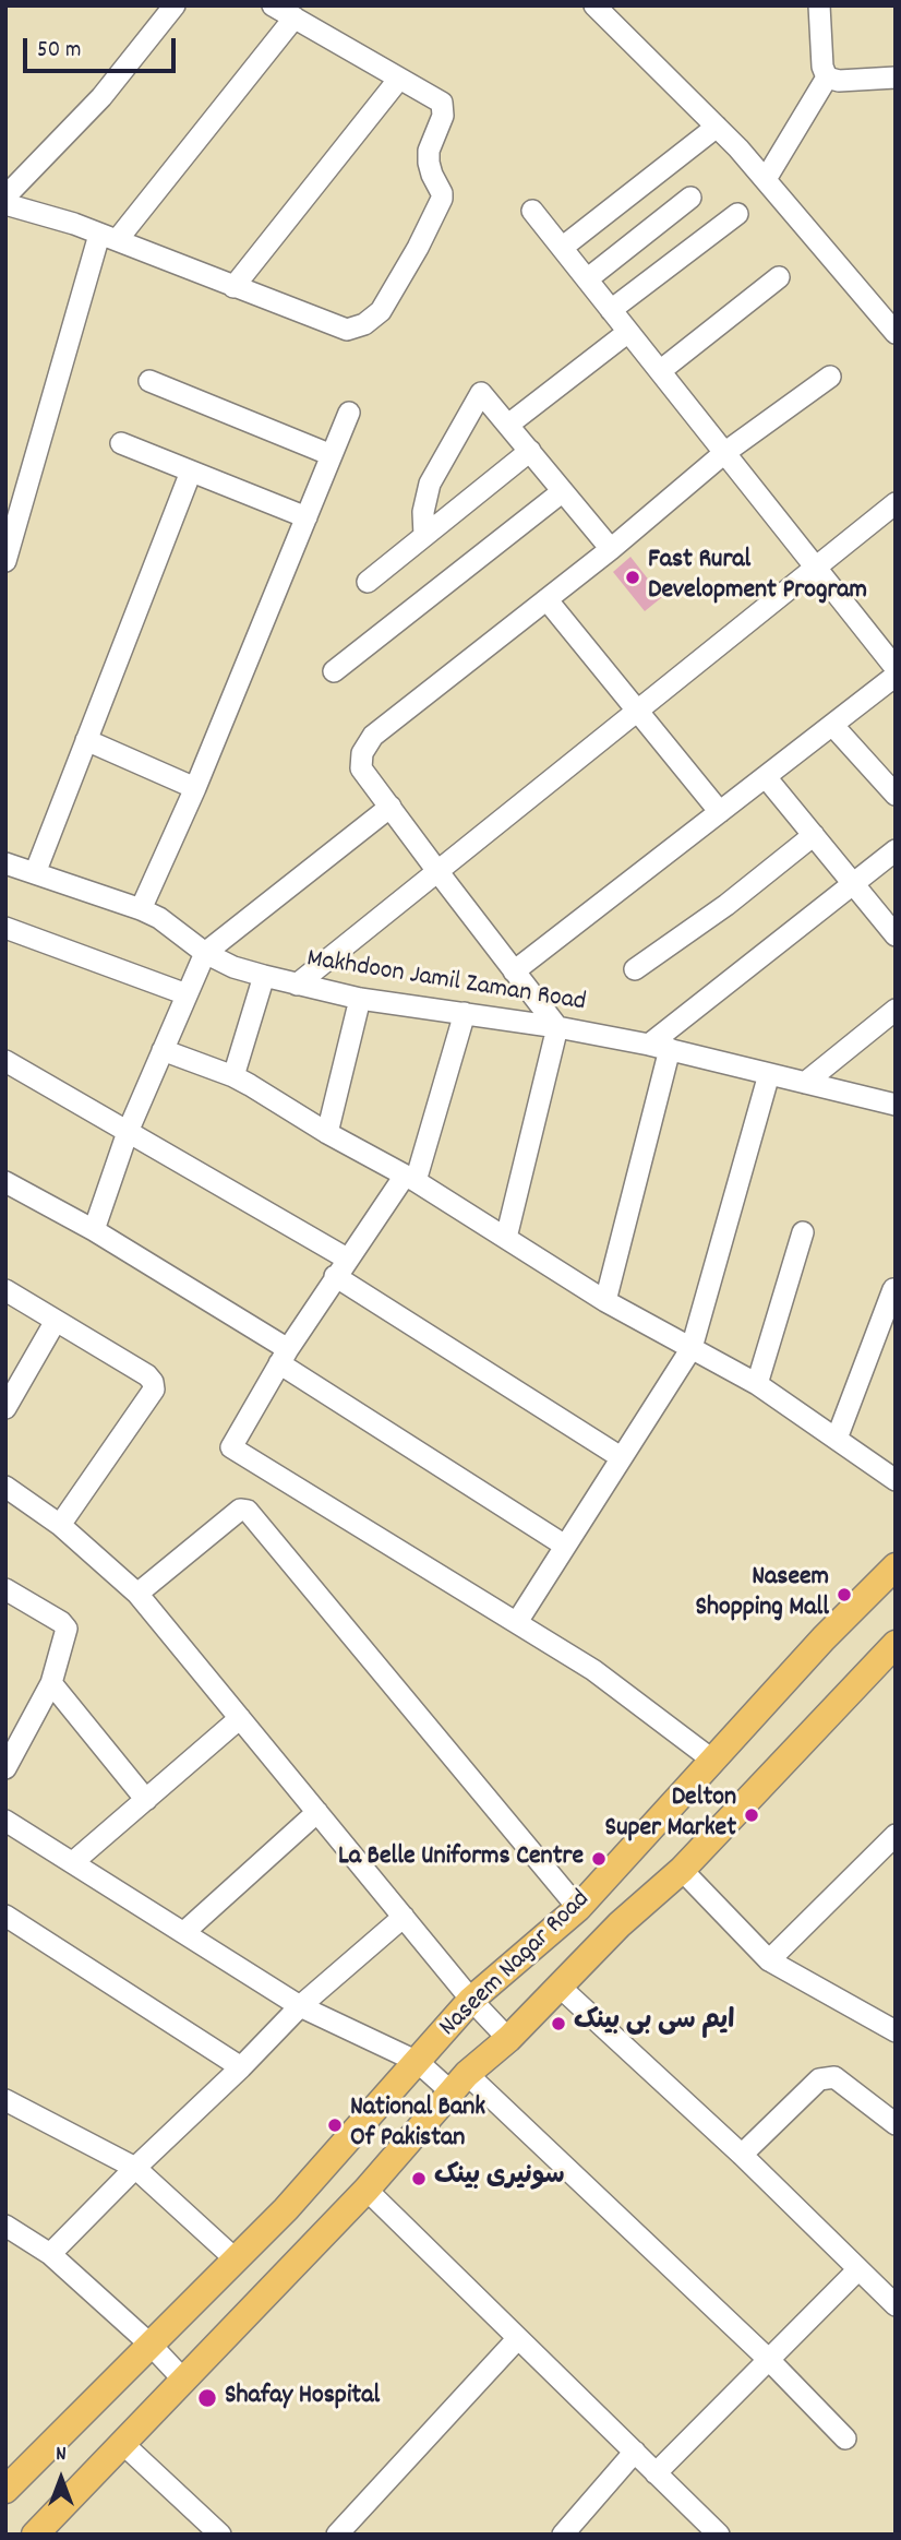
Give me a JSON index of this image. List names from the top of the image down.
{
  "streets": {
    "main road": ["Naseem Nagar Road"],
    "street": ["Makhdoon Jamil Zaman Road"]
  },
  "places": [
    "Fast Rural Development Program",
    "Naseem Shopping Mall",
    "Delton Super Market",
    "La Belle Uniforms Centre",
    "ایم سی بی بینک",
    "National Bank Of Pakistan",
    "سونیری بینک",
    "Shafay Hospital"
  ],
  "scale_bar": "50 m",
  "north": "top"
}
